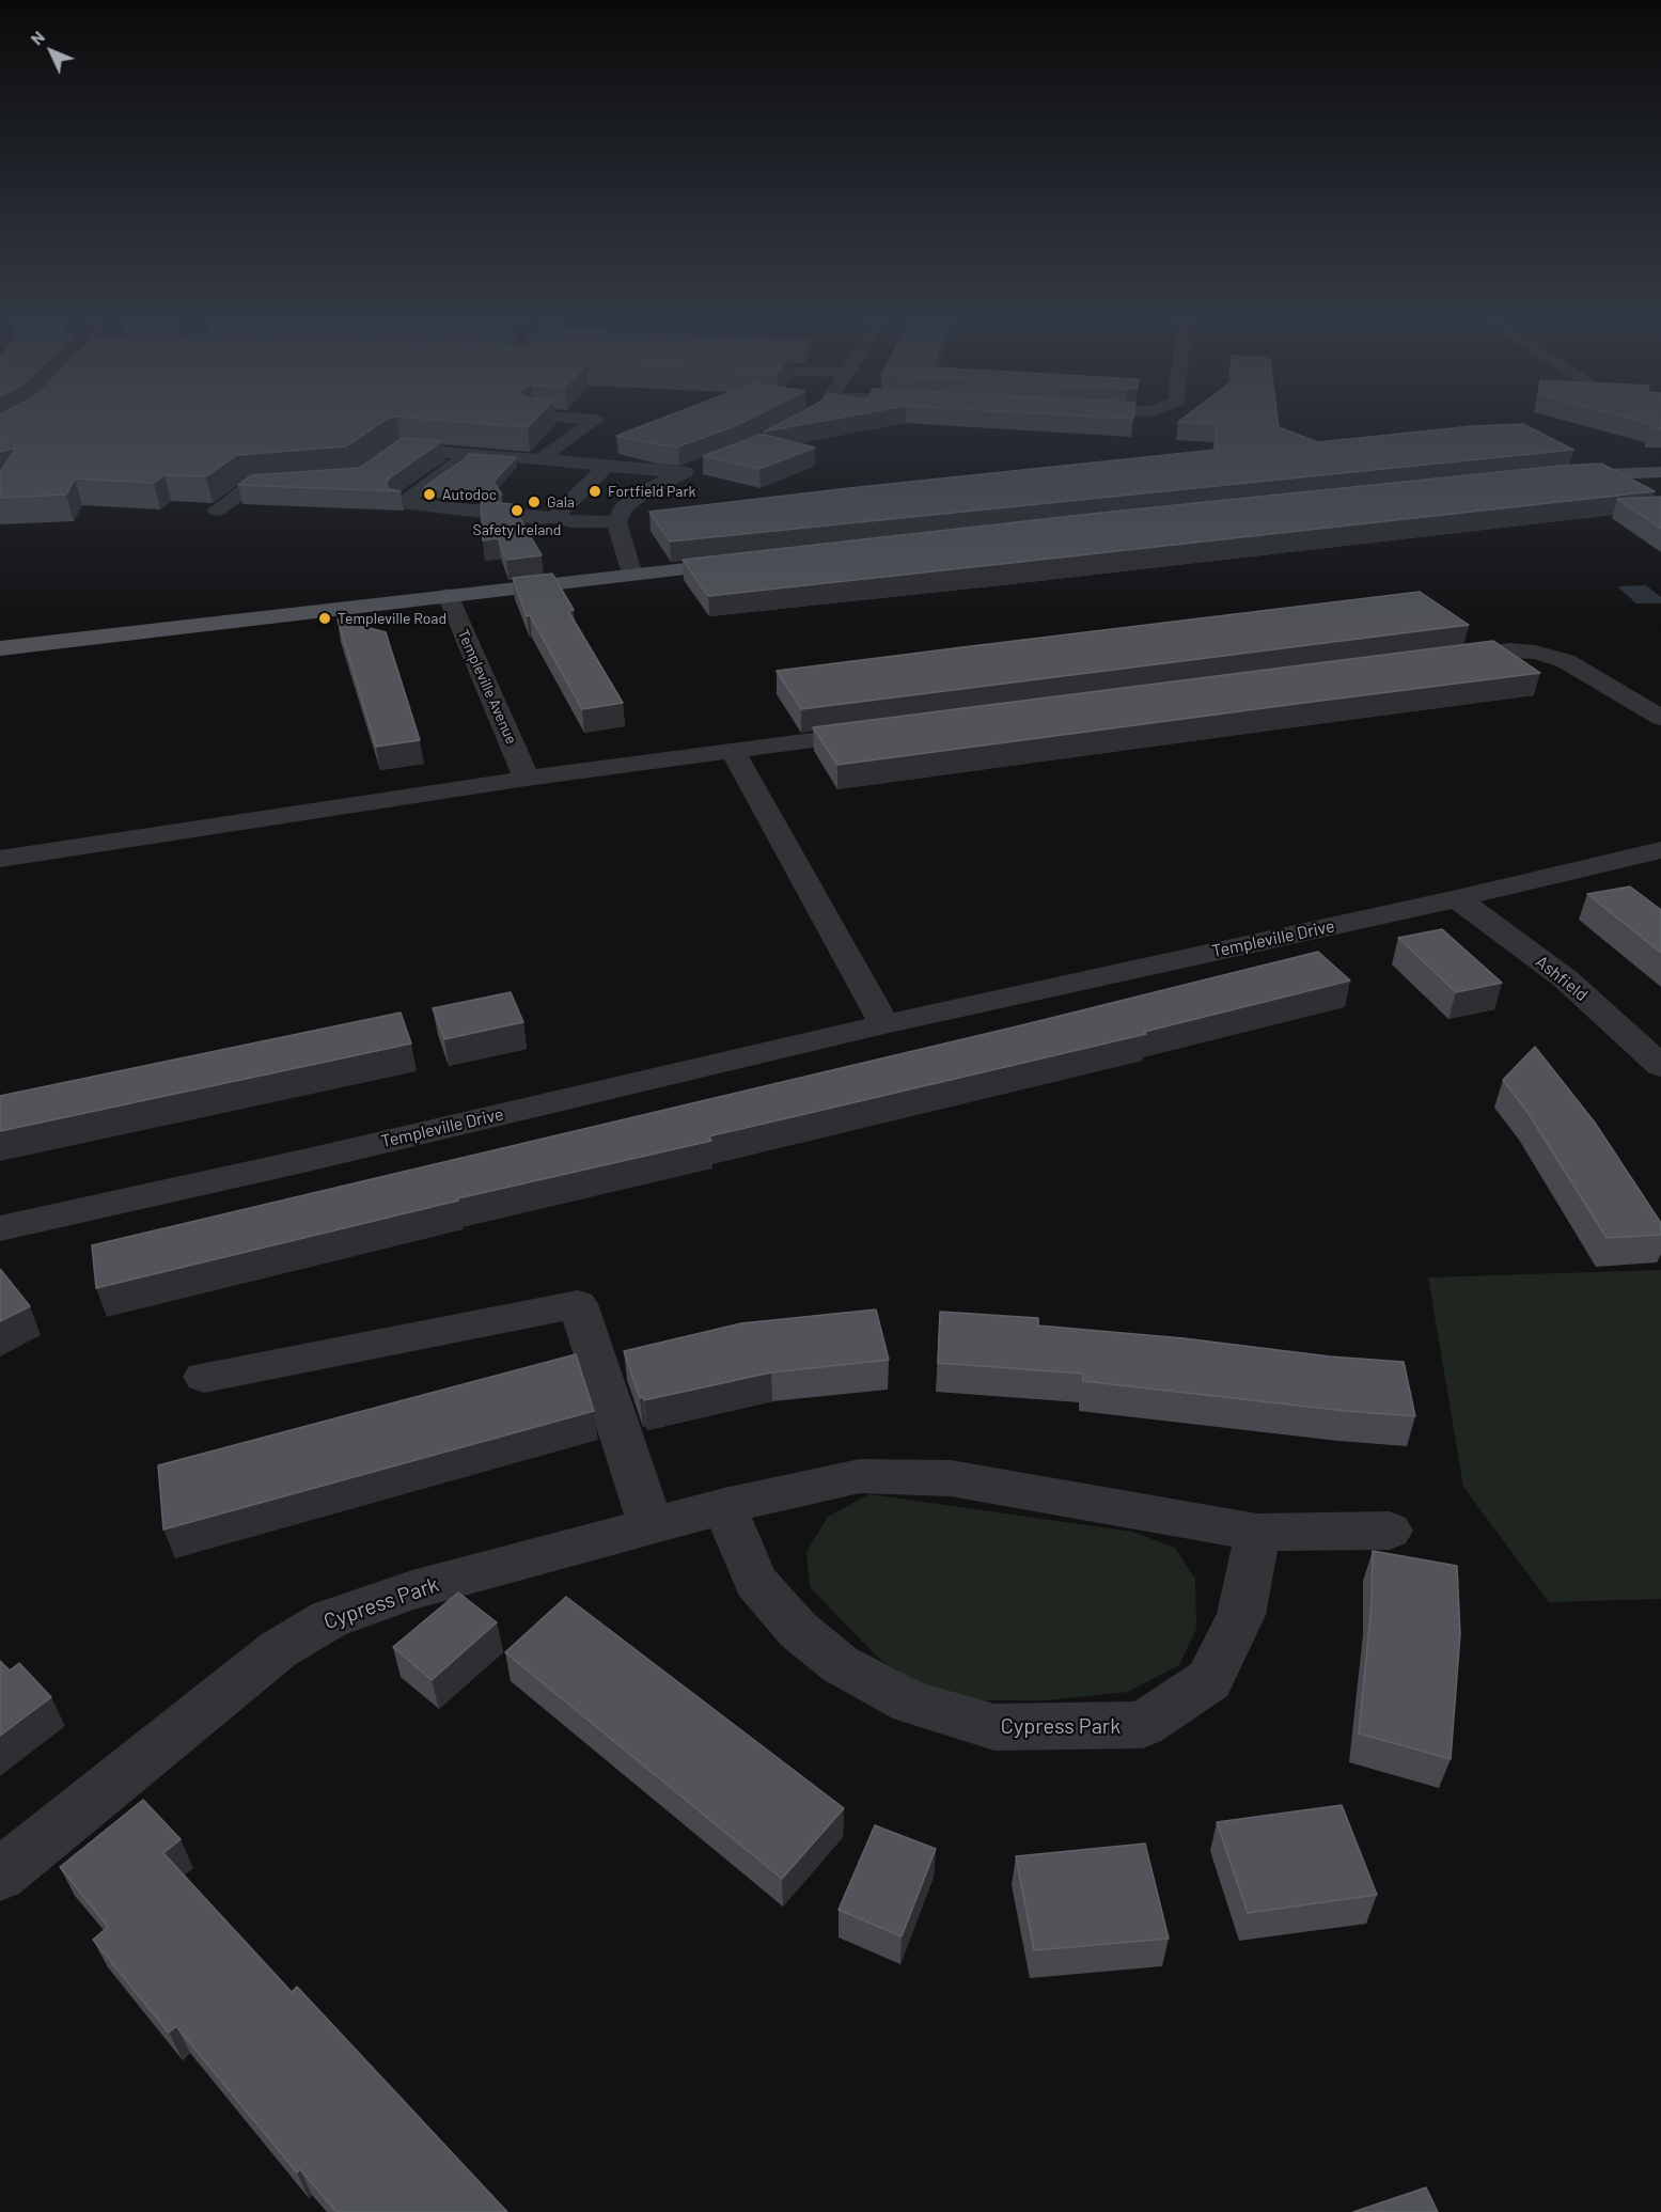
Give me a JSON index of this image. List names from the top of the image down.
{
  "streets": {
    "street": [
      "Templeville Avenue",
      "Templeville Drive",
      "Ashfield",
      "Cypress Park"
    ]
  },
  "crossings": [
    ["Templeville Drive", "Ashfield"]
  ],
  "places": [
    "Fortfield Park",
    "Autodoc",
    "Gala",
    "Safety Ireland",
    "Templeville Road"
  ],
  "north": "top left"
}
